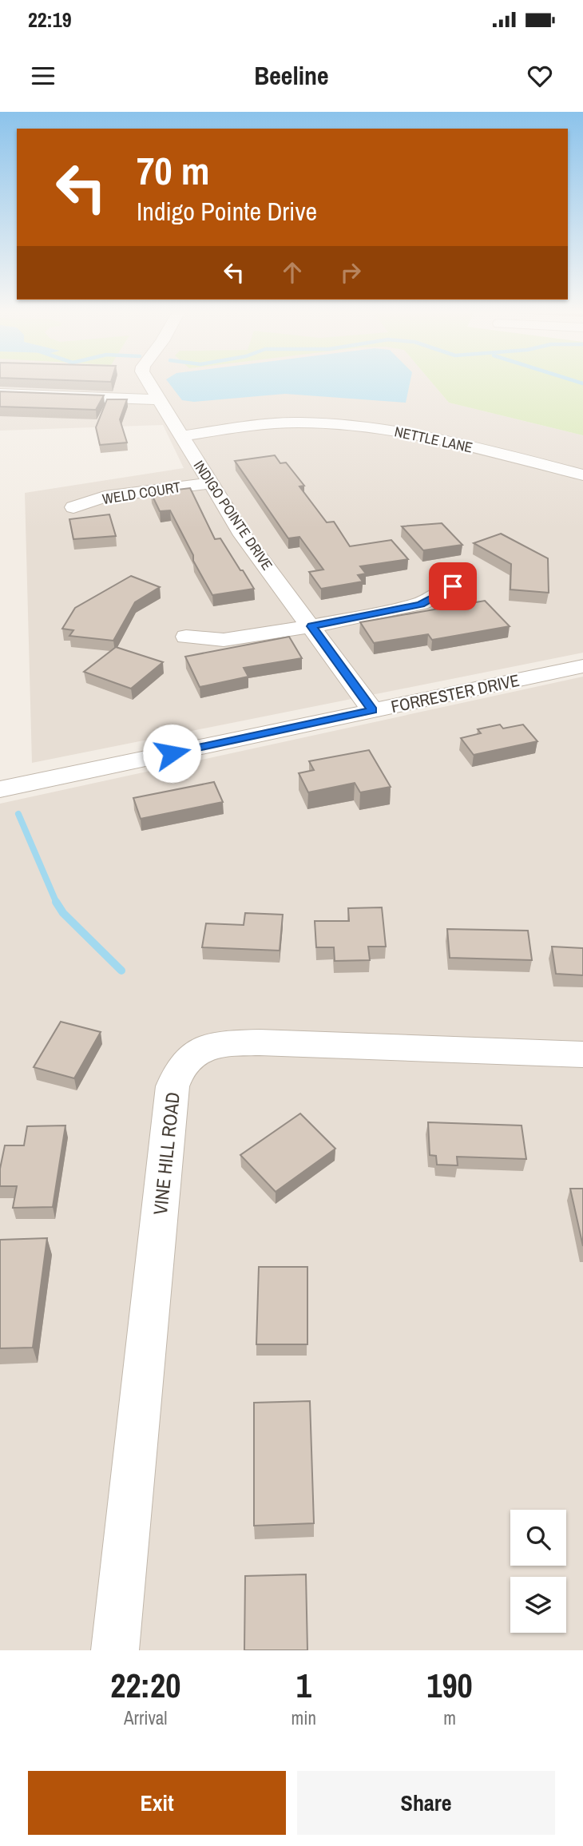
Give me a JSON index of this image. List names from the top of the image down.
{
  "streets": {
    "street": [
      "NETTLE LANE",
      "WELD COURT",
      "INDIGO POINTE DRIVE",
      "FORRESTER DRIVE",
      "VINE HILL ROAD"
    ]
  },
  "crossings": [
    ["NETTLE LANE", "INDIGO POINTE DRIVE"],
    ["WELD COURT", "INDIGO POINTE DRIVE"],
    ["INDIGO POINTE DRIVE", "FORRESTER DRIVE"]
  ],
  "page": {
    "status": "22:19",
    "header": "Beeline",
    "turn": ["70 m", "Indigo Pointe Drive"],
    "eta": [
      "22:20",
      "Arrival",
      "1",
      "min",
      "190",
      "m"
    ],
    "buttons": ["Exit", "Share"]
  }
}
